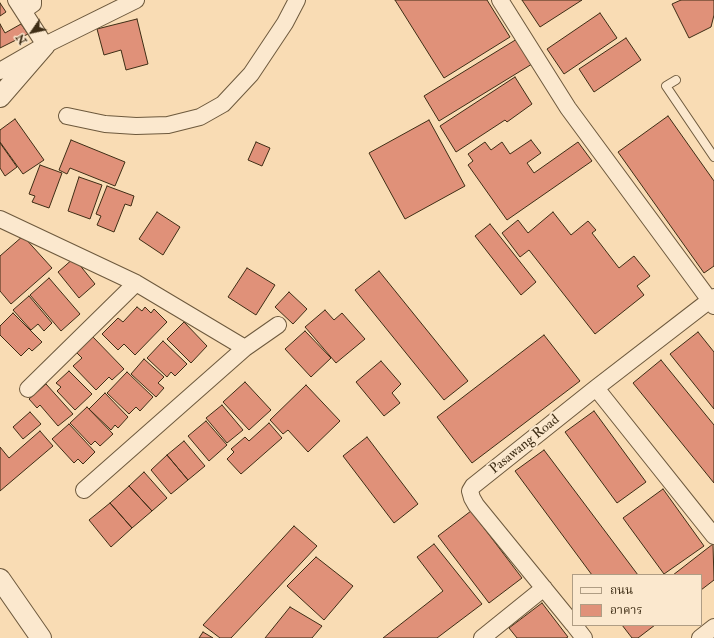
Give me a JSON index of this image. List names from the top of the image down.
{
  "streets": {
    "street": ["Pasawang Road"]
  },
  "legend": ["ถนน", "อาคาร"],
  "north": "bottom left"
}
